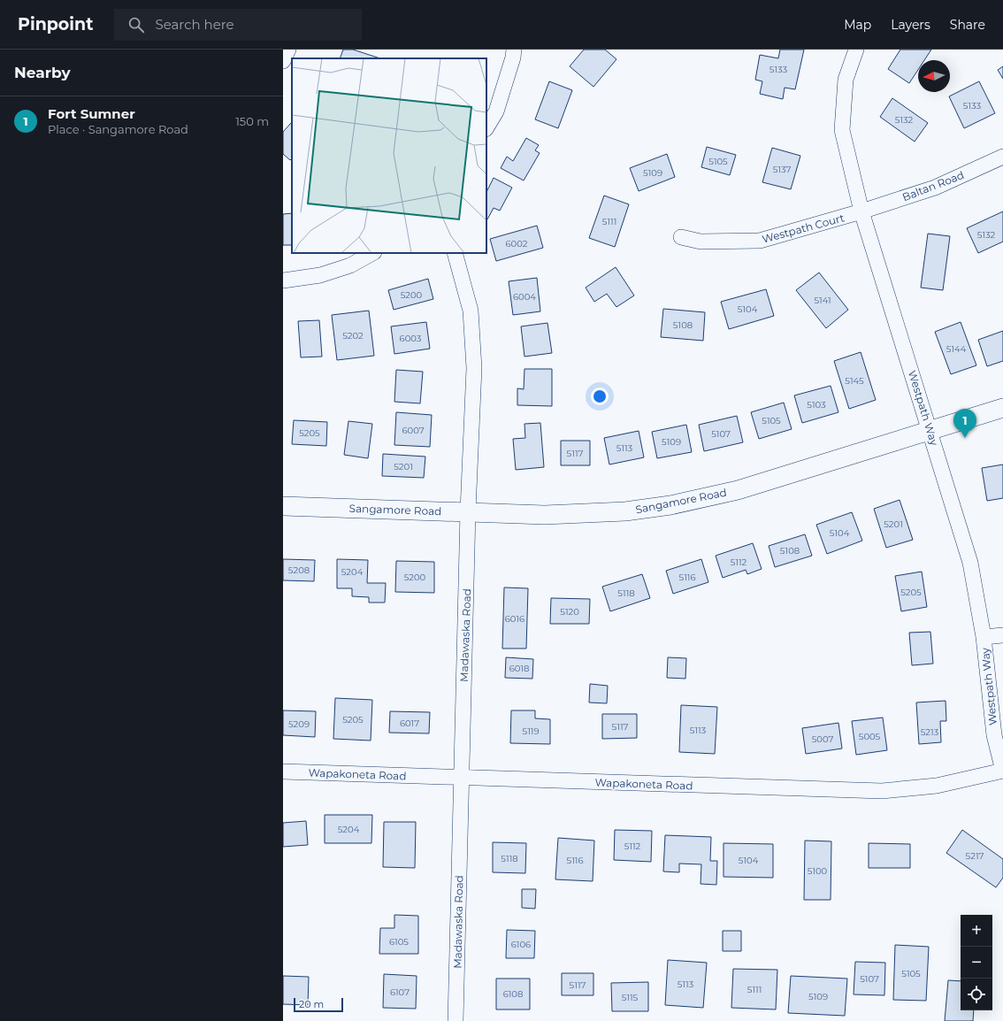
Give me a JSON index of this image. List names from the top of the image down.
{
  "streets": {
    "street": [
      "Baltan Road",
      "Westpath Court",
      "Westpath Way",
      "Sangamore Road",
      "Madawaska Road",
      "Wapakoneta Road"
    ]
  },
  "crossings": [
    ["Baltan Road", "Westpath Court"],
    ["Baltan Road", "Westpath Way"],
    ["Westpath Court", "Westpath Way"],
    ["Westpath Way", "Sangamore Road"],
    ["Westpath Way", "Wapakoneta Road"],
    ["Sangamore Road", "Madawaska Road"],
    ["Madawaska Road", "Wapakoneta Road"]
  ],
  "house_numbers": [
    "5133",
    "5133",
    "5132",
    "5105",
    "5137",
    "5109",
    "5111",
    "5132",
    "6002",
    "5200",
    "6004",
    "5141",
    "5104",
    "5108",
    "5202",
    "6003",
    "5144",
    "5145",
    "5103",
    "5105",
    "6007",
    "5205",
    "5107",
    "5109",
    "5113",
    "5117",
    "5201",
    "5201",
    "5104",
    "5108",
    "5112",
    "5208",
    "5204",
    "5200",
    "5116",
    "5205",
    "5118",
    "5120",
    "6016",
    "6018",
    "5205",
    "6017",
    "5209",
    "5117",
    "5113",
    "5119",
    "5213",
    "5005",
    "5007",
    "5204",
    "5112",
    "5217",
    "5118",
    "5116",
    "5104",
    "5100",
    "6105",
    "6106",
    "5105",
    "5107",
    "5113",
    "5117",
    "5111",
    "6107",
    "6108",
    "5109",
    "5115"
  ],
  "scale_bar": "20 m",
  "north": "left",
  "page": {
    "header": "Pinpoint",
    "search": "Search here",
    "nav": ["Map", "Layers", "Share"],
    "heading": "Nearby",
    "list": [
      {
        "mark": "1",
        "name": "Fort Sumner",
        "note": "Place · Sangamore Road",
        "value": "150 m"
      }
    ],
    "pins": "1",
    "map_buttons": ["+", "−"],
    "scale": "20 m"
  }
}
